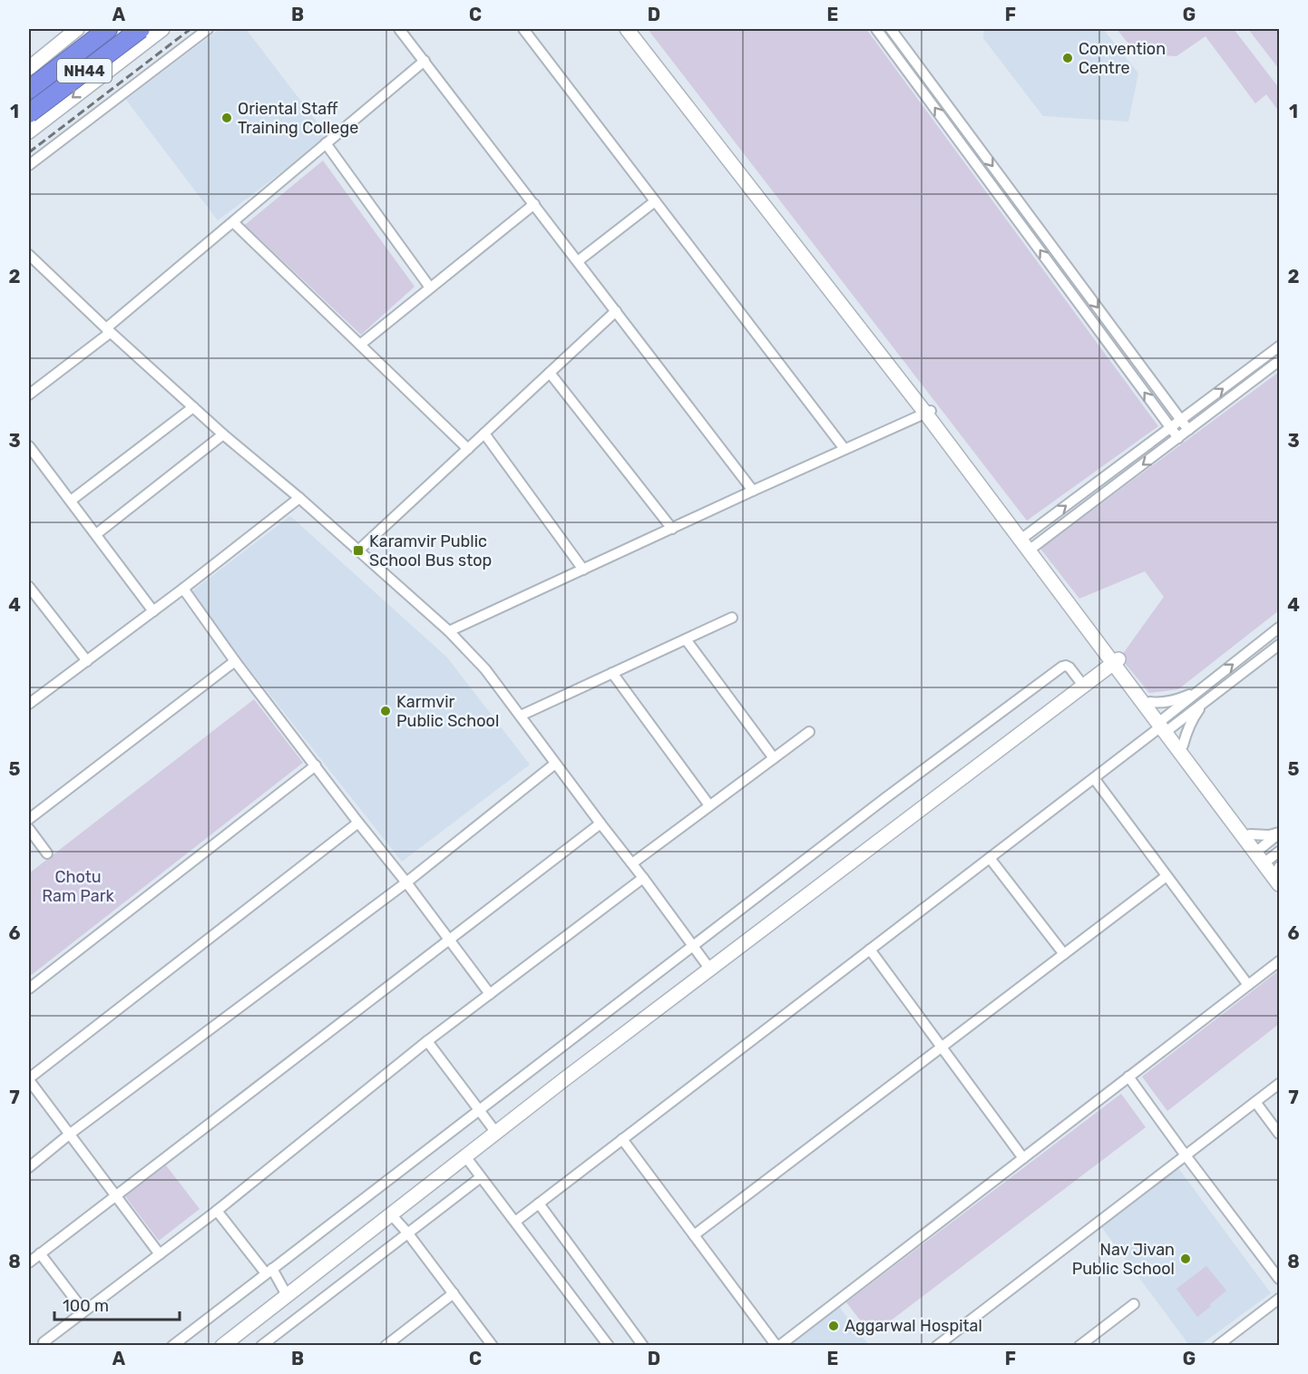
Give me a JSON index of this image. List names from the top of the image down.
{
  "streets": {
    "highway": ["NH44"]
  },
  "parks": ["Chotu Ram Park"],
  "places": {
    "other": [
      "Convention Centre",
      "Oriental Staff Training College",
      "Karmvir Public School",
      "Nav Jivan Public School",
      "Aggarwal Hospital"
    ],
    "transit": ["Karamvir Public School Bus stop"]
  },
  "scale_bar": "100 m",
  "grid": {
    "columns": [
      "A",
      "B",
      "C",
      "D",
      "E",
      "F",
      "G"
    ],
    "rows": [
      "1",
      "2",
      "3",
      "4",
      "5",
      "6",
      "7",
      "8"
    ]
  }
}
